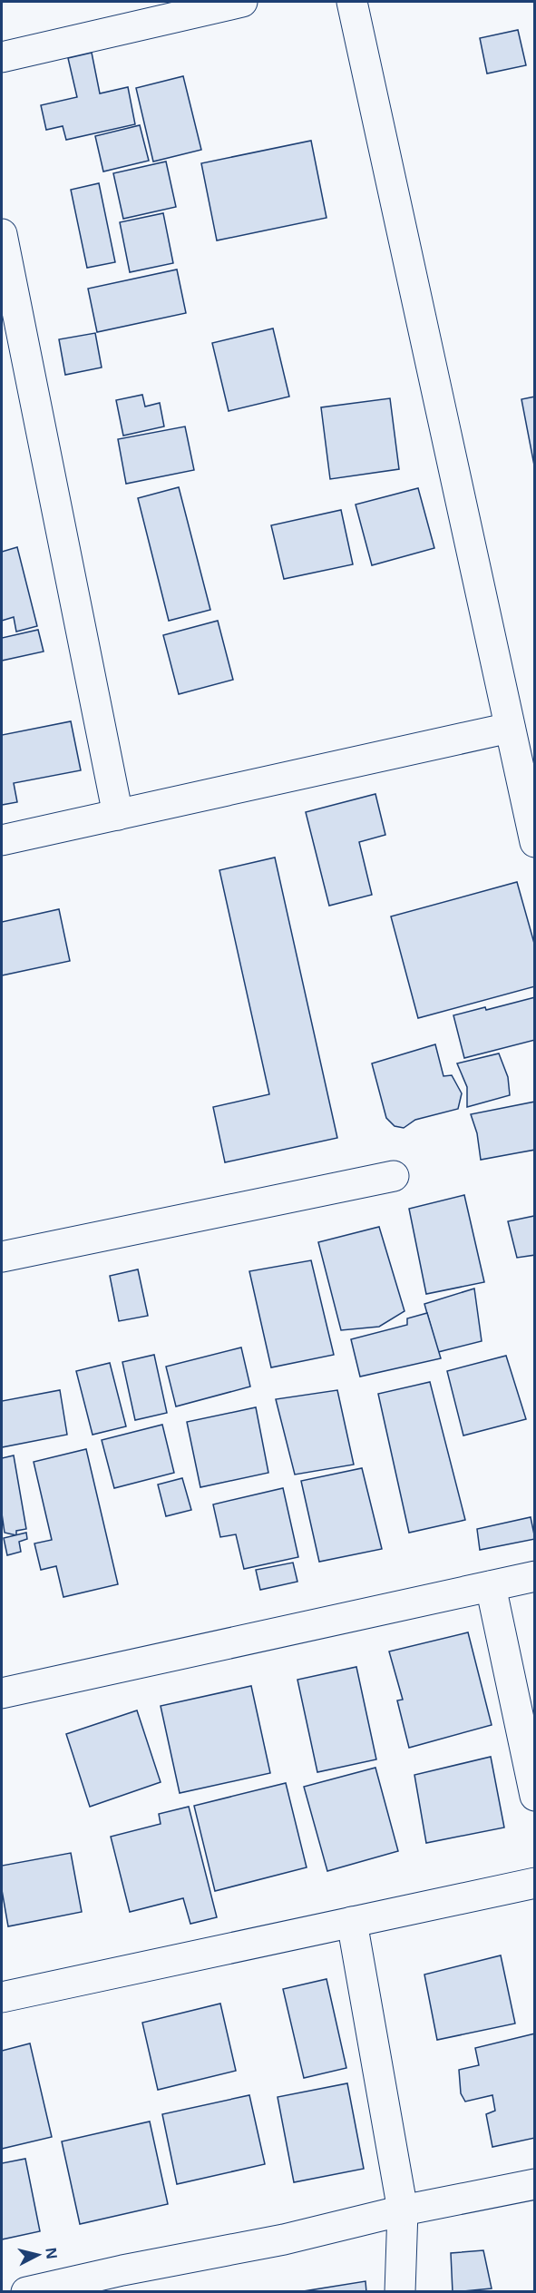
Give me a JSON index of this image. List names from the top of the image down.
{
  "north": "right"
}
